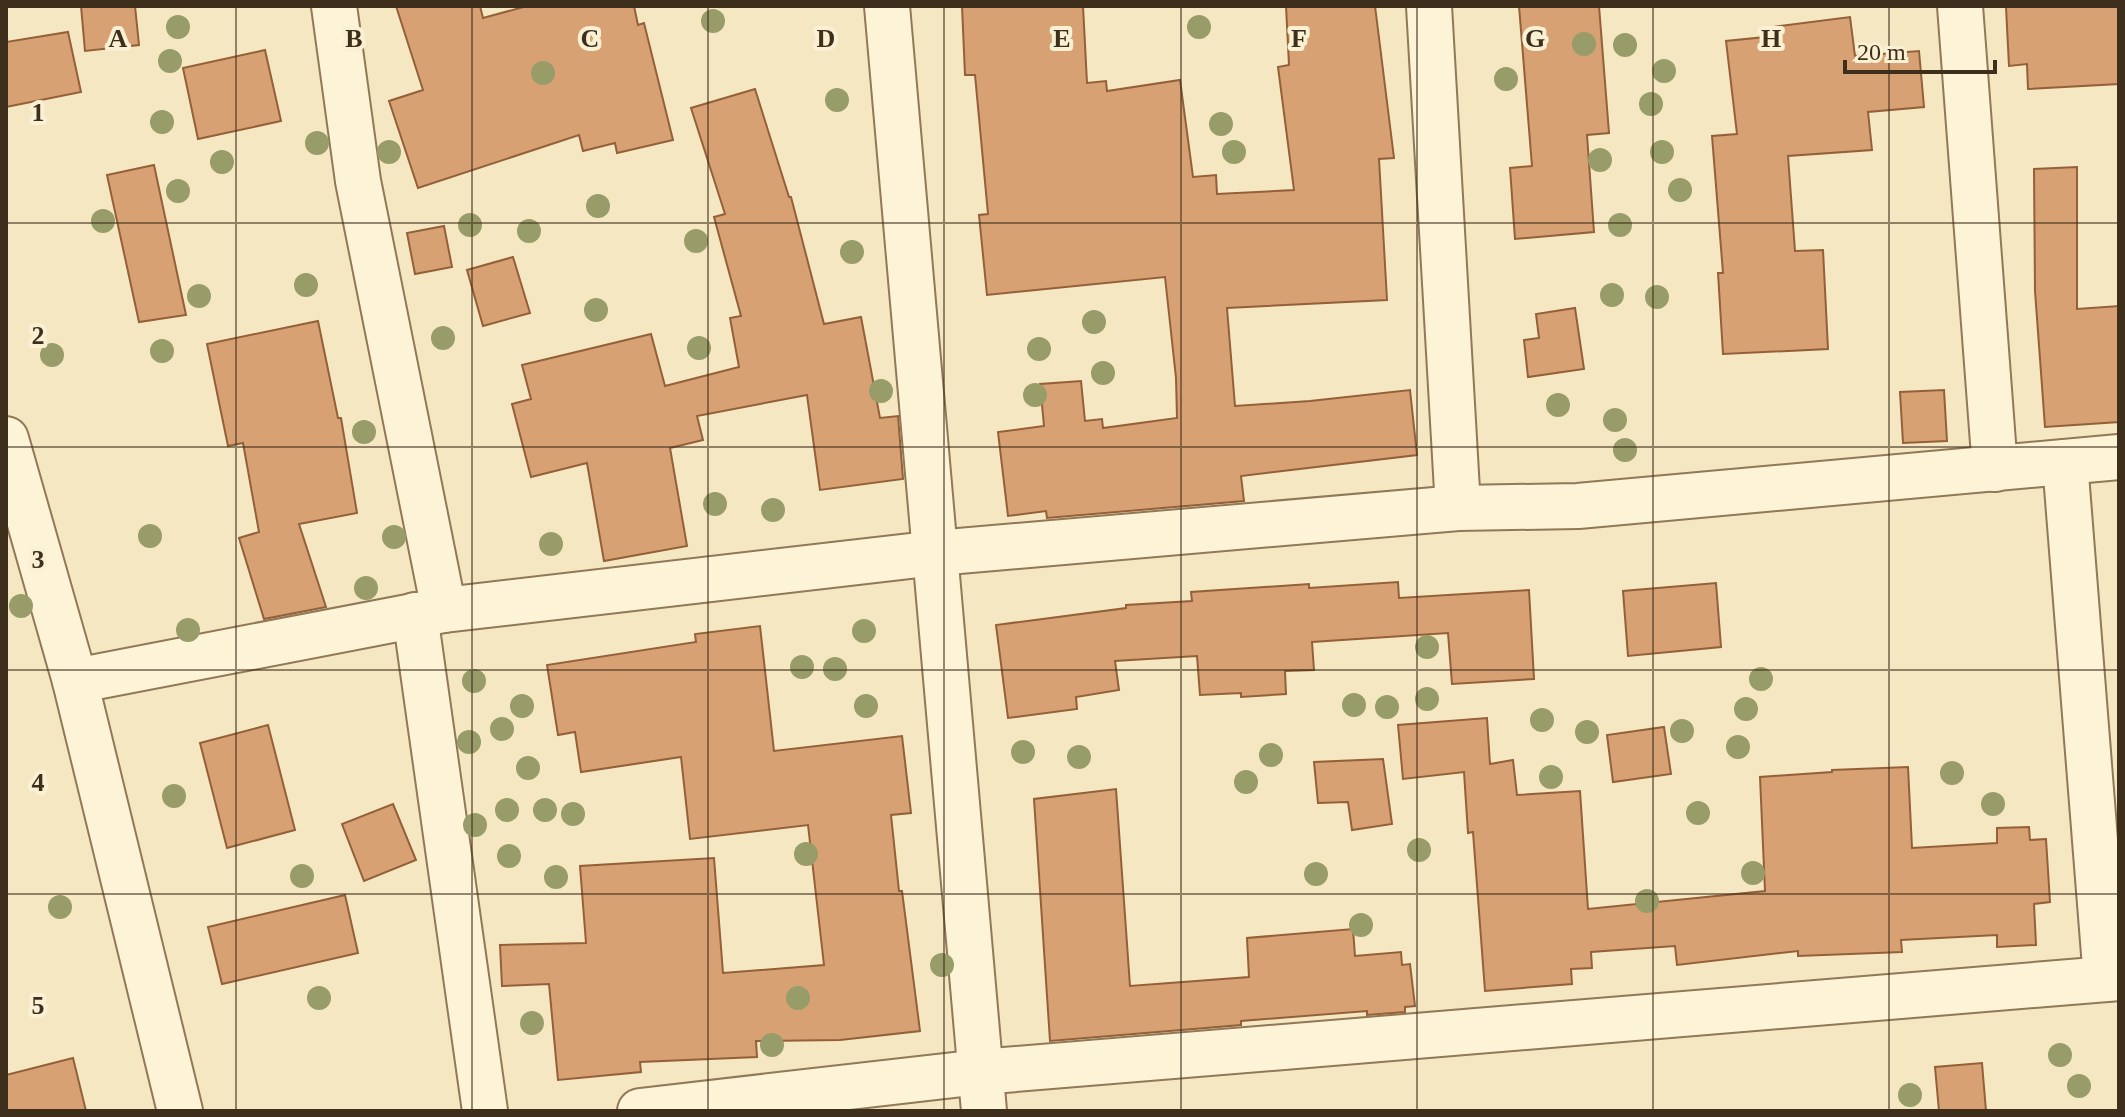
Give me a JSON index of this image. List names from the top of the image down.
{
  "scale_bar": "20 m",
  "grid": {
    "columns": [
      "A",
      "B",
      "C",
      "D",
      "E",
      "F",
      "G",
      "H"
    ],
    "rows": [
      "1",
      "2",
      "3",
      "4",
      "5"
    ]
  }
}
